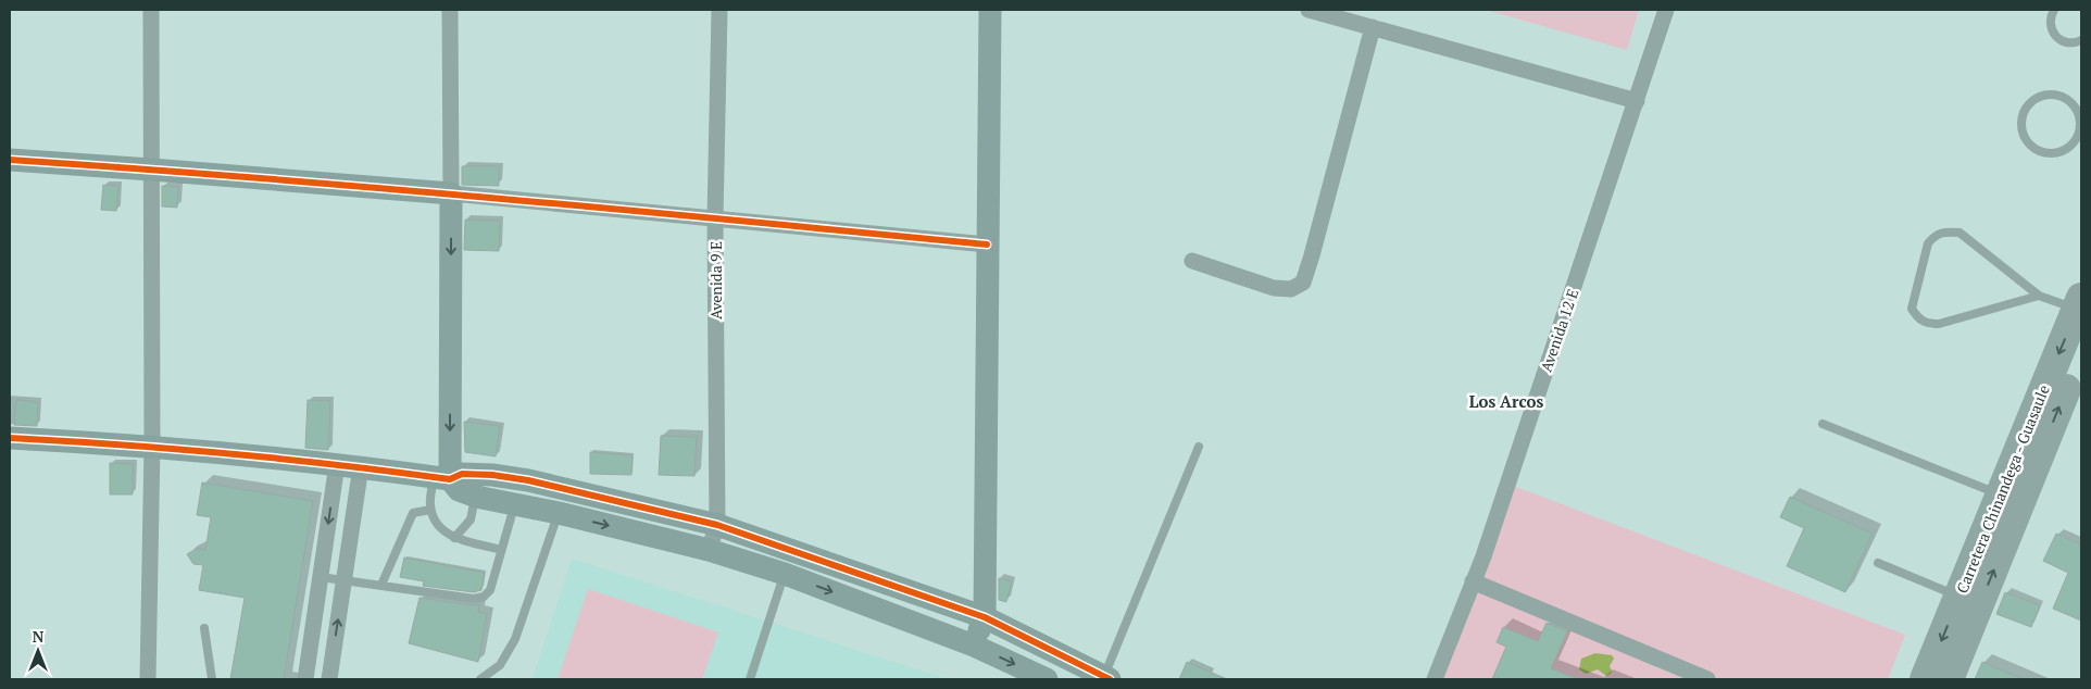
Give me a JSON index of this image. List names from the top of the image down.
{
  "streets": {
    "highway": ["Carretera Chinandega - Guasaule"],
    "street": ["Avenida 9 E", "Avenida 12 E"]
  },
  "districts": ["Los Arcos"],
  "north": "top"
}
